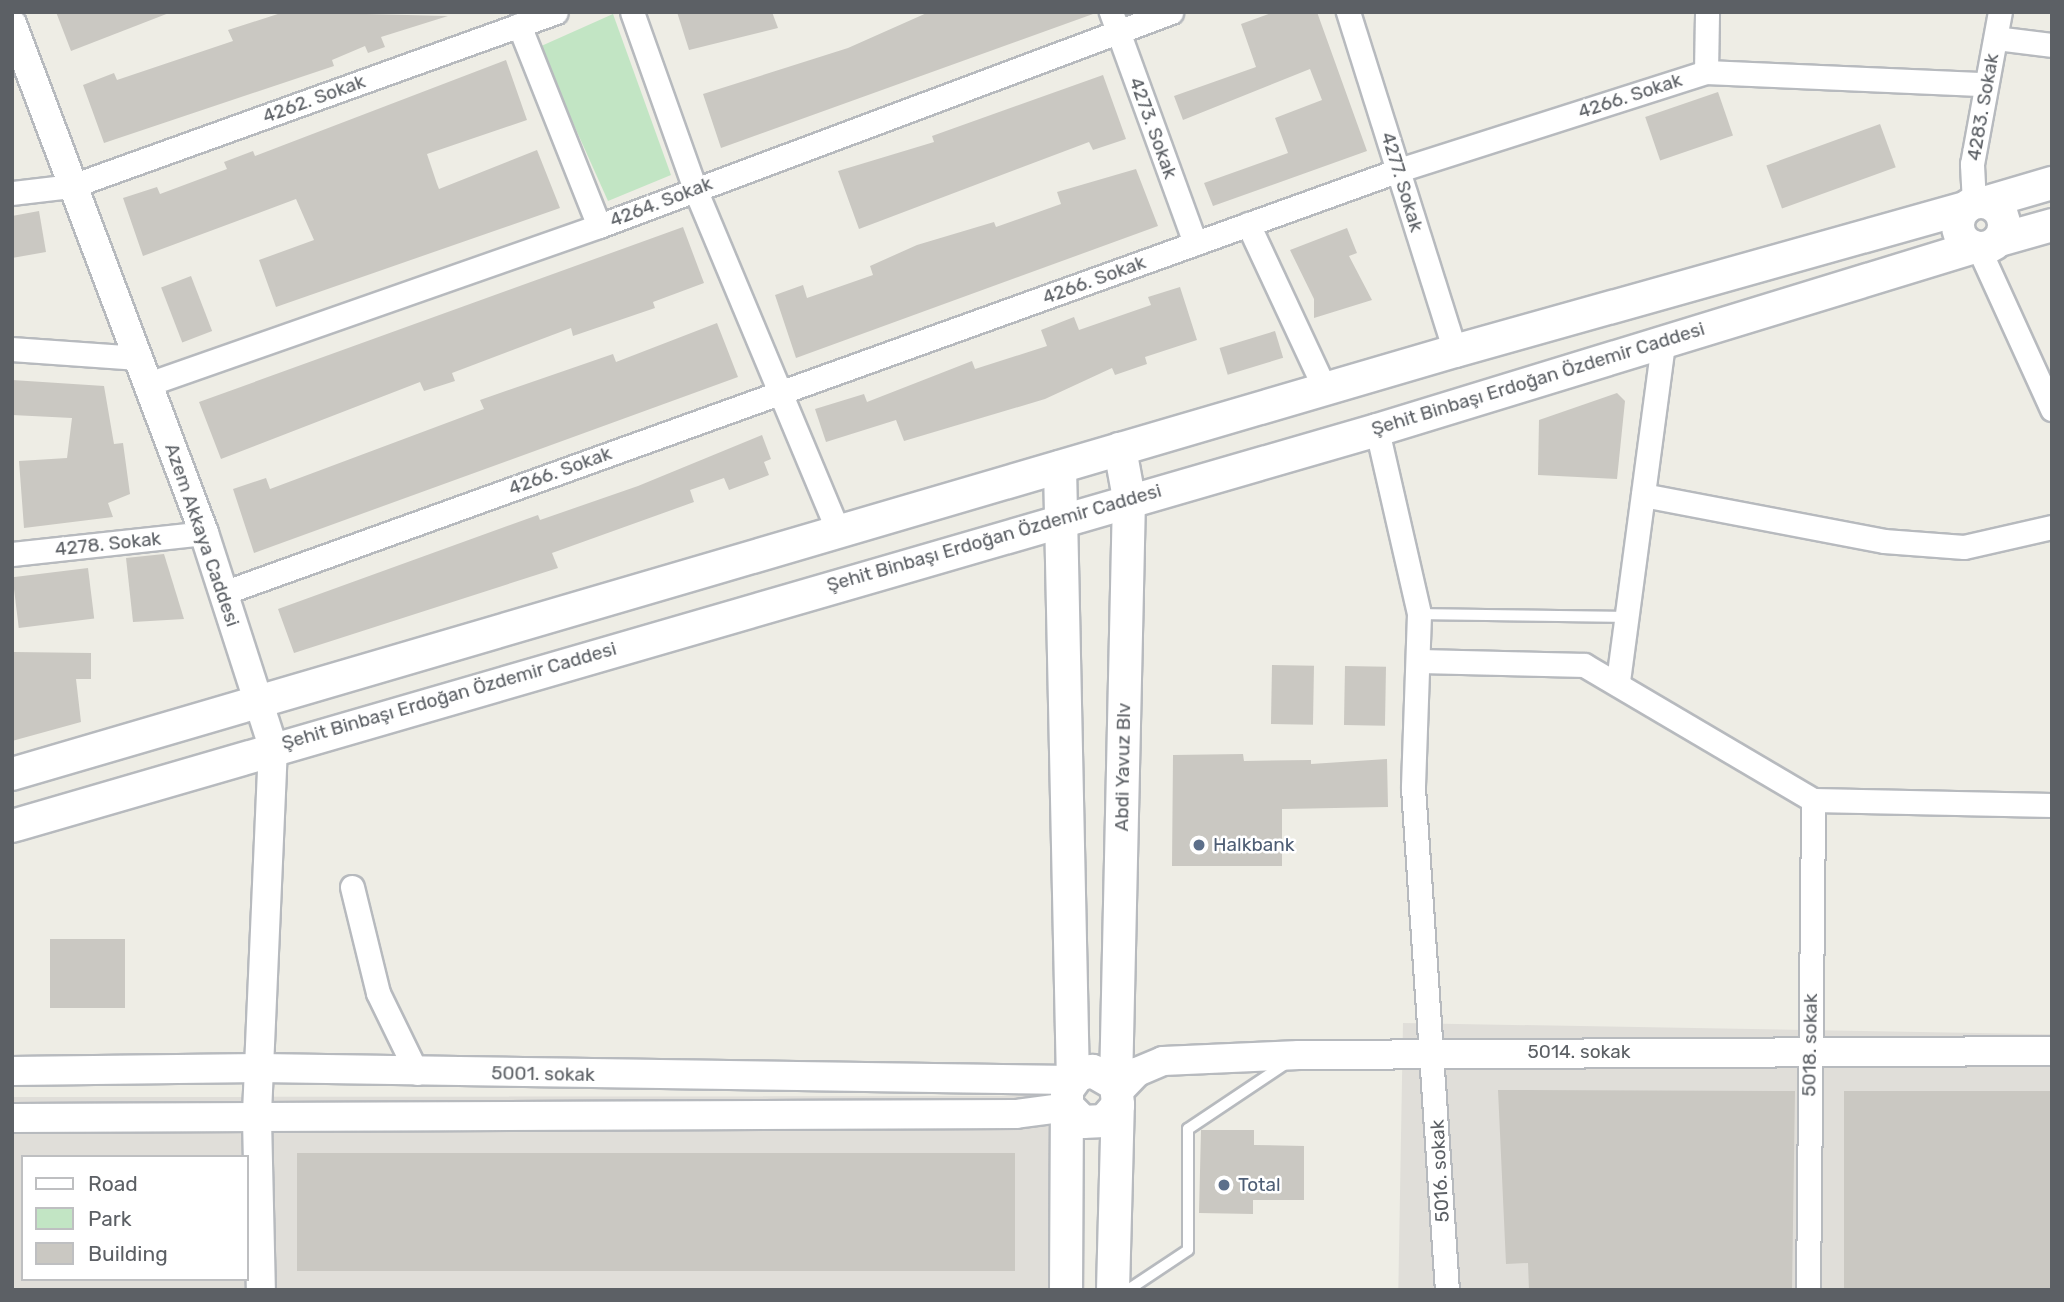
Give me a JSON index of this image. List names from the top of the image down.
{
  "streets": {
    "main road": ["Şehit Binbaşı Erdoğan Özdemir Caddesi", "Abdi Yavuz Blv"],
    "street": [
      "4266. Sokak",
      "4262. Sokak",
      "4283. Sokak",
      "4273. Sokak",
      "4277. Sokak",
      "4264. Sokak",
      "Azem Akkaya Caddesi",
      "4278. Sokak",
      "5018. sokak",
      "5014. sokak",
      "5001. sokak",
      "5016. sokak"
    ]
  },
  "crossings": [
    ["4266. Sokak", "4283. Sokak"],
    ["4266. Sokak", "4273. Sokak"],
    ["4266. Sokak", "4277. Sokak"],
    ["4266. Sokak", "Azem Akkaya Caddesi"],
    ["4262. Sokak", "Azem Akkaya Caddesi"],
    ["4273. Sokak", "4264. Sokak"],
    ["4264. Sokak", "Azem Akkaya Caddesi"],
    ["Şehit Binbaşı Erdoğan Özdemir Caddesi", "Azem Akkaya Caddesi"],
    ["Şehit Binbaşı Erdoğan Özdemir Caddesi", "Abdi Yavuz Blv"],
    ["Şehit Binbaşı Erdoğan Özdemir Caddesi", "5016. sokak"],
    ["Azem Akkaya Caddesi", "4278. Sokak"],
    ["Azem Akkaya Caddesi", "5001. sokak"],
    ["Abdi Yavuz Blv", "5014. sokak"],
    ["5018. sokak", "5014. sokak"],
    ["5014. sokak", "5016. sokak"]
  ],
  "places": ["Halkbank", "Total"],
  "legend": ["Road", "Park", "Building"]
}
